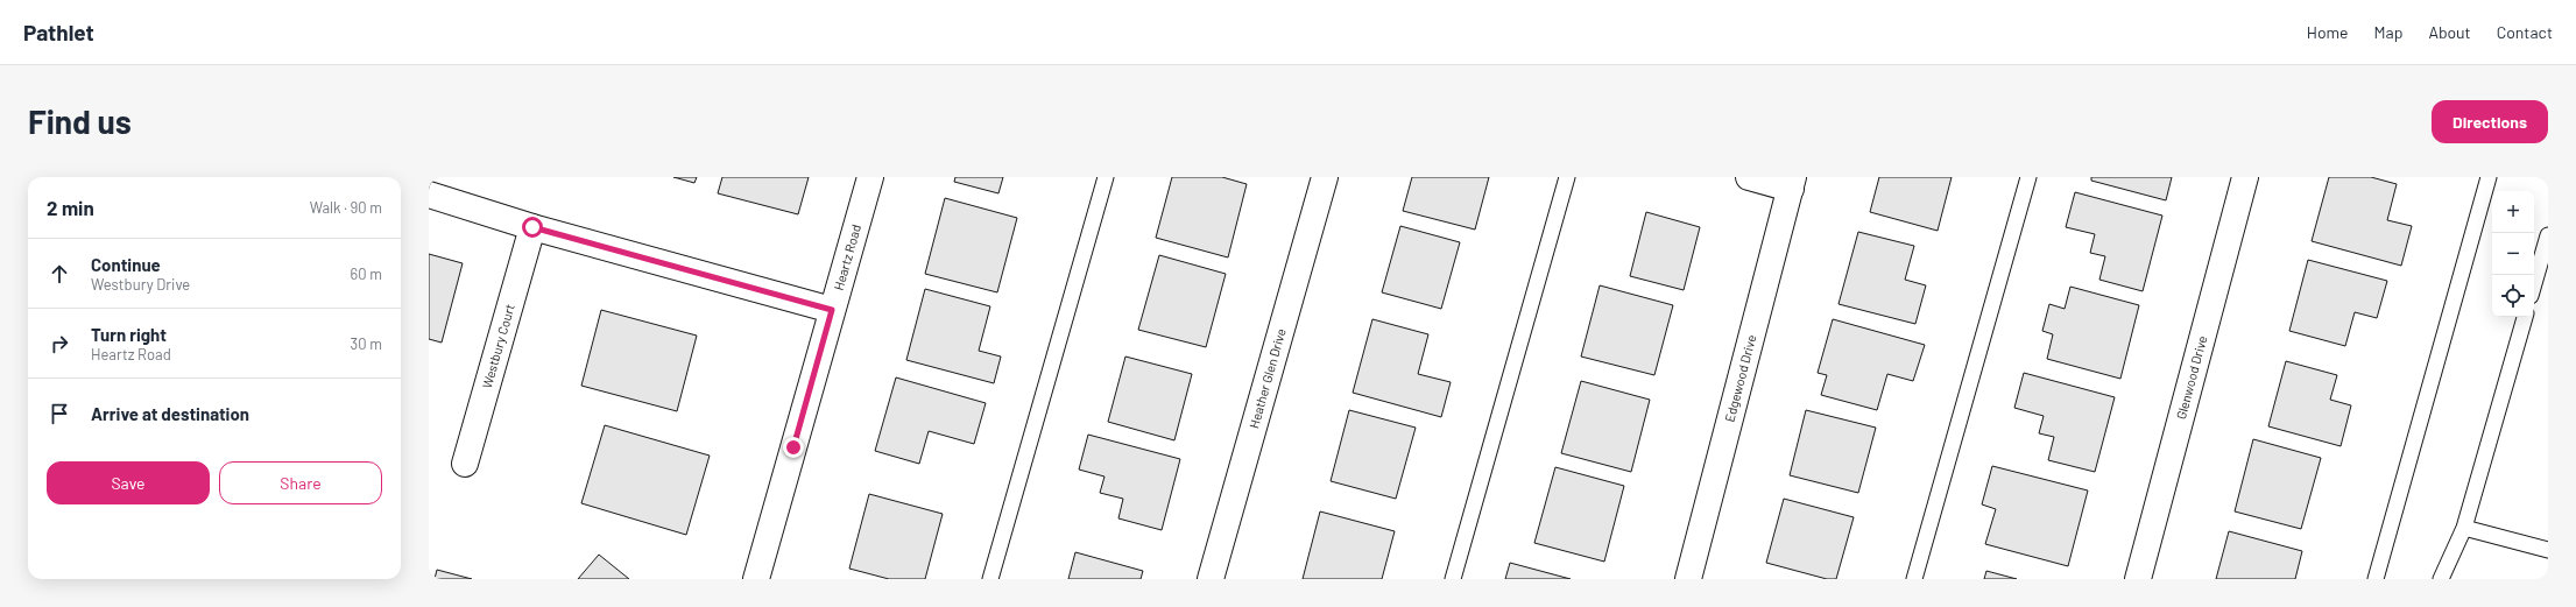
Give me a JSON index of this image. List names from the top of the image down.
{
  "streets": {
    "street": [
      "Heartz Road",
      "Westbury Court",
      "Heather Glen Drive",
      "Edgewood Drive",
      "Glenwood Drive"
    ]
  },
  "page": {
    "header": "Pathlet",
    "nav": [
      "Home",
      "Map",
      "About",
      "Contact"
    ],
    "buttons": [
      "Directions",
      ["Save", "Share"]
    ],
    "title": "Find us",
    "heading": ["2 min", "Walk · 90 m"],
    "map_buttons": ["+", "−"],
    "list": [
      ["Continue", "Westbury Drive", "60 m"],
      ["Turn right", "Heartz Road", "30 m"],
      "Arrive at destination"
    ]
  }
}
